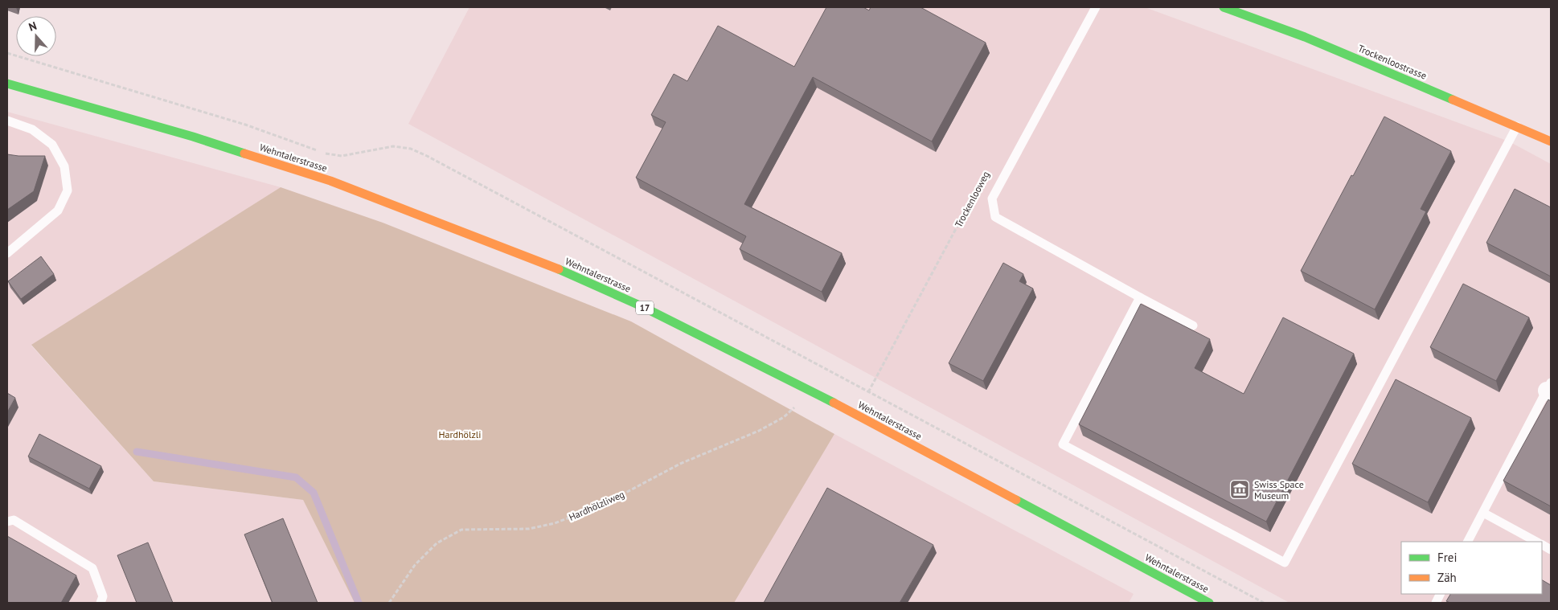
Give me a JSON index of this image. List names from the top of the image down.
{
  "streets": {
    "main road": ["Trockenloostrasse", "Wehntalerstrasse", "17"],
    "path": ["Trockenlooweg", "Hardhölzliweg"]
  },
  "crossings": [
    ["Wehntalerstrasse", "Hardhölzliweg"]
  ],
  "parks": ["Hardhölzli"],
  "places": {
    "museum": ["Swiss Space Museum"]
  },
  "legend": ["Frei", "Zäh"],
  "north": "top"
}
